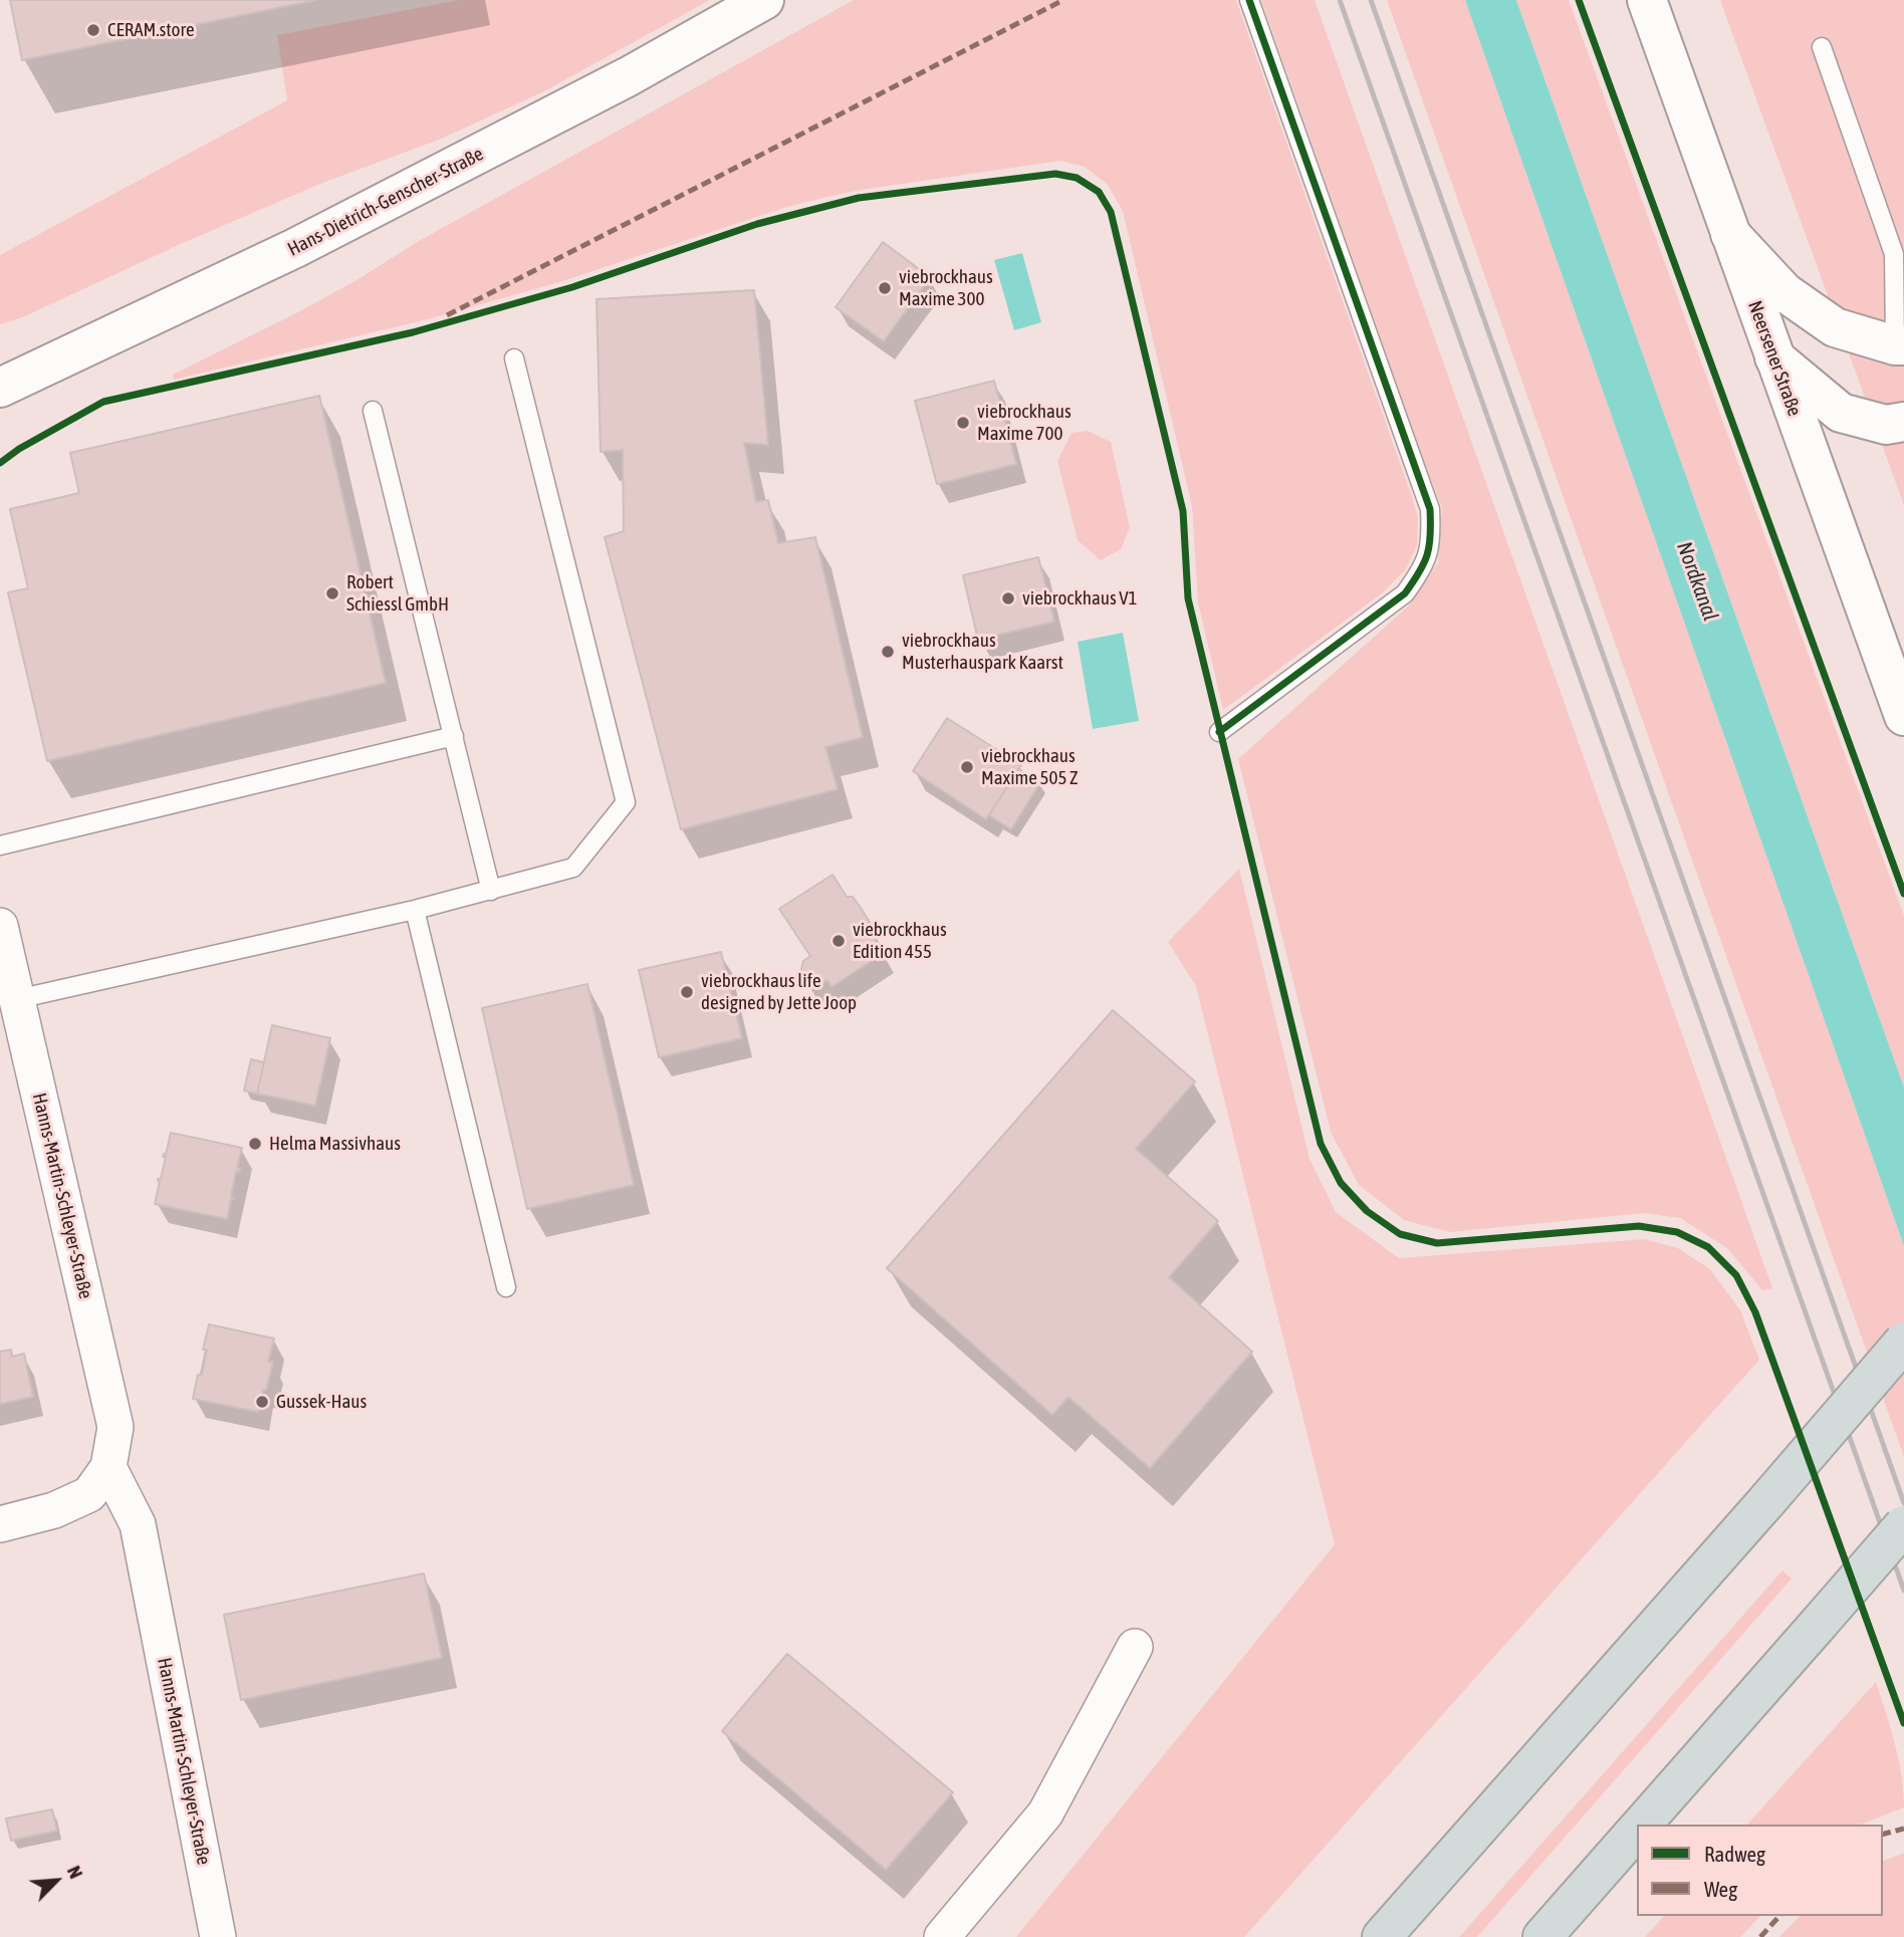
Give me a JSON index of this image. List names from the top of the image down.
{
  "streets": {
    "street": ["Hans-Dietrich-Genscher-Straße", "Neersener Straße", "Hanns-Martin-Schleyer-Straße"]
  },
  "water": ["Nordkanal"],
  "places": [
    "CERAM.store",
    "viebrockhaus Maxime 300",
    "viebrockhaus Maxime 700",
    "Robert Schiessl GmbH",
    "viebrockhaus V1",
    "viebrockhaus Musterhauspark Kaarst",
    "viebrockhaus Maxime 505 Z",
    "viebrockhaus Edition 455",
    "viebrockhaus life designed by Jette Joop",
    "Helma Massivhaus",
    "Gussek-Haus"
  ],
  "legend": ["Radweg", "Weg"],
  "north": "top right"
}
